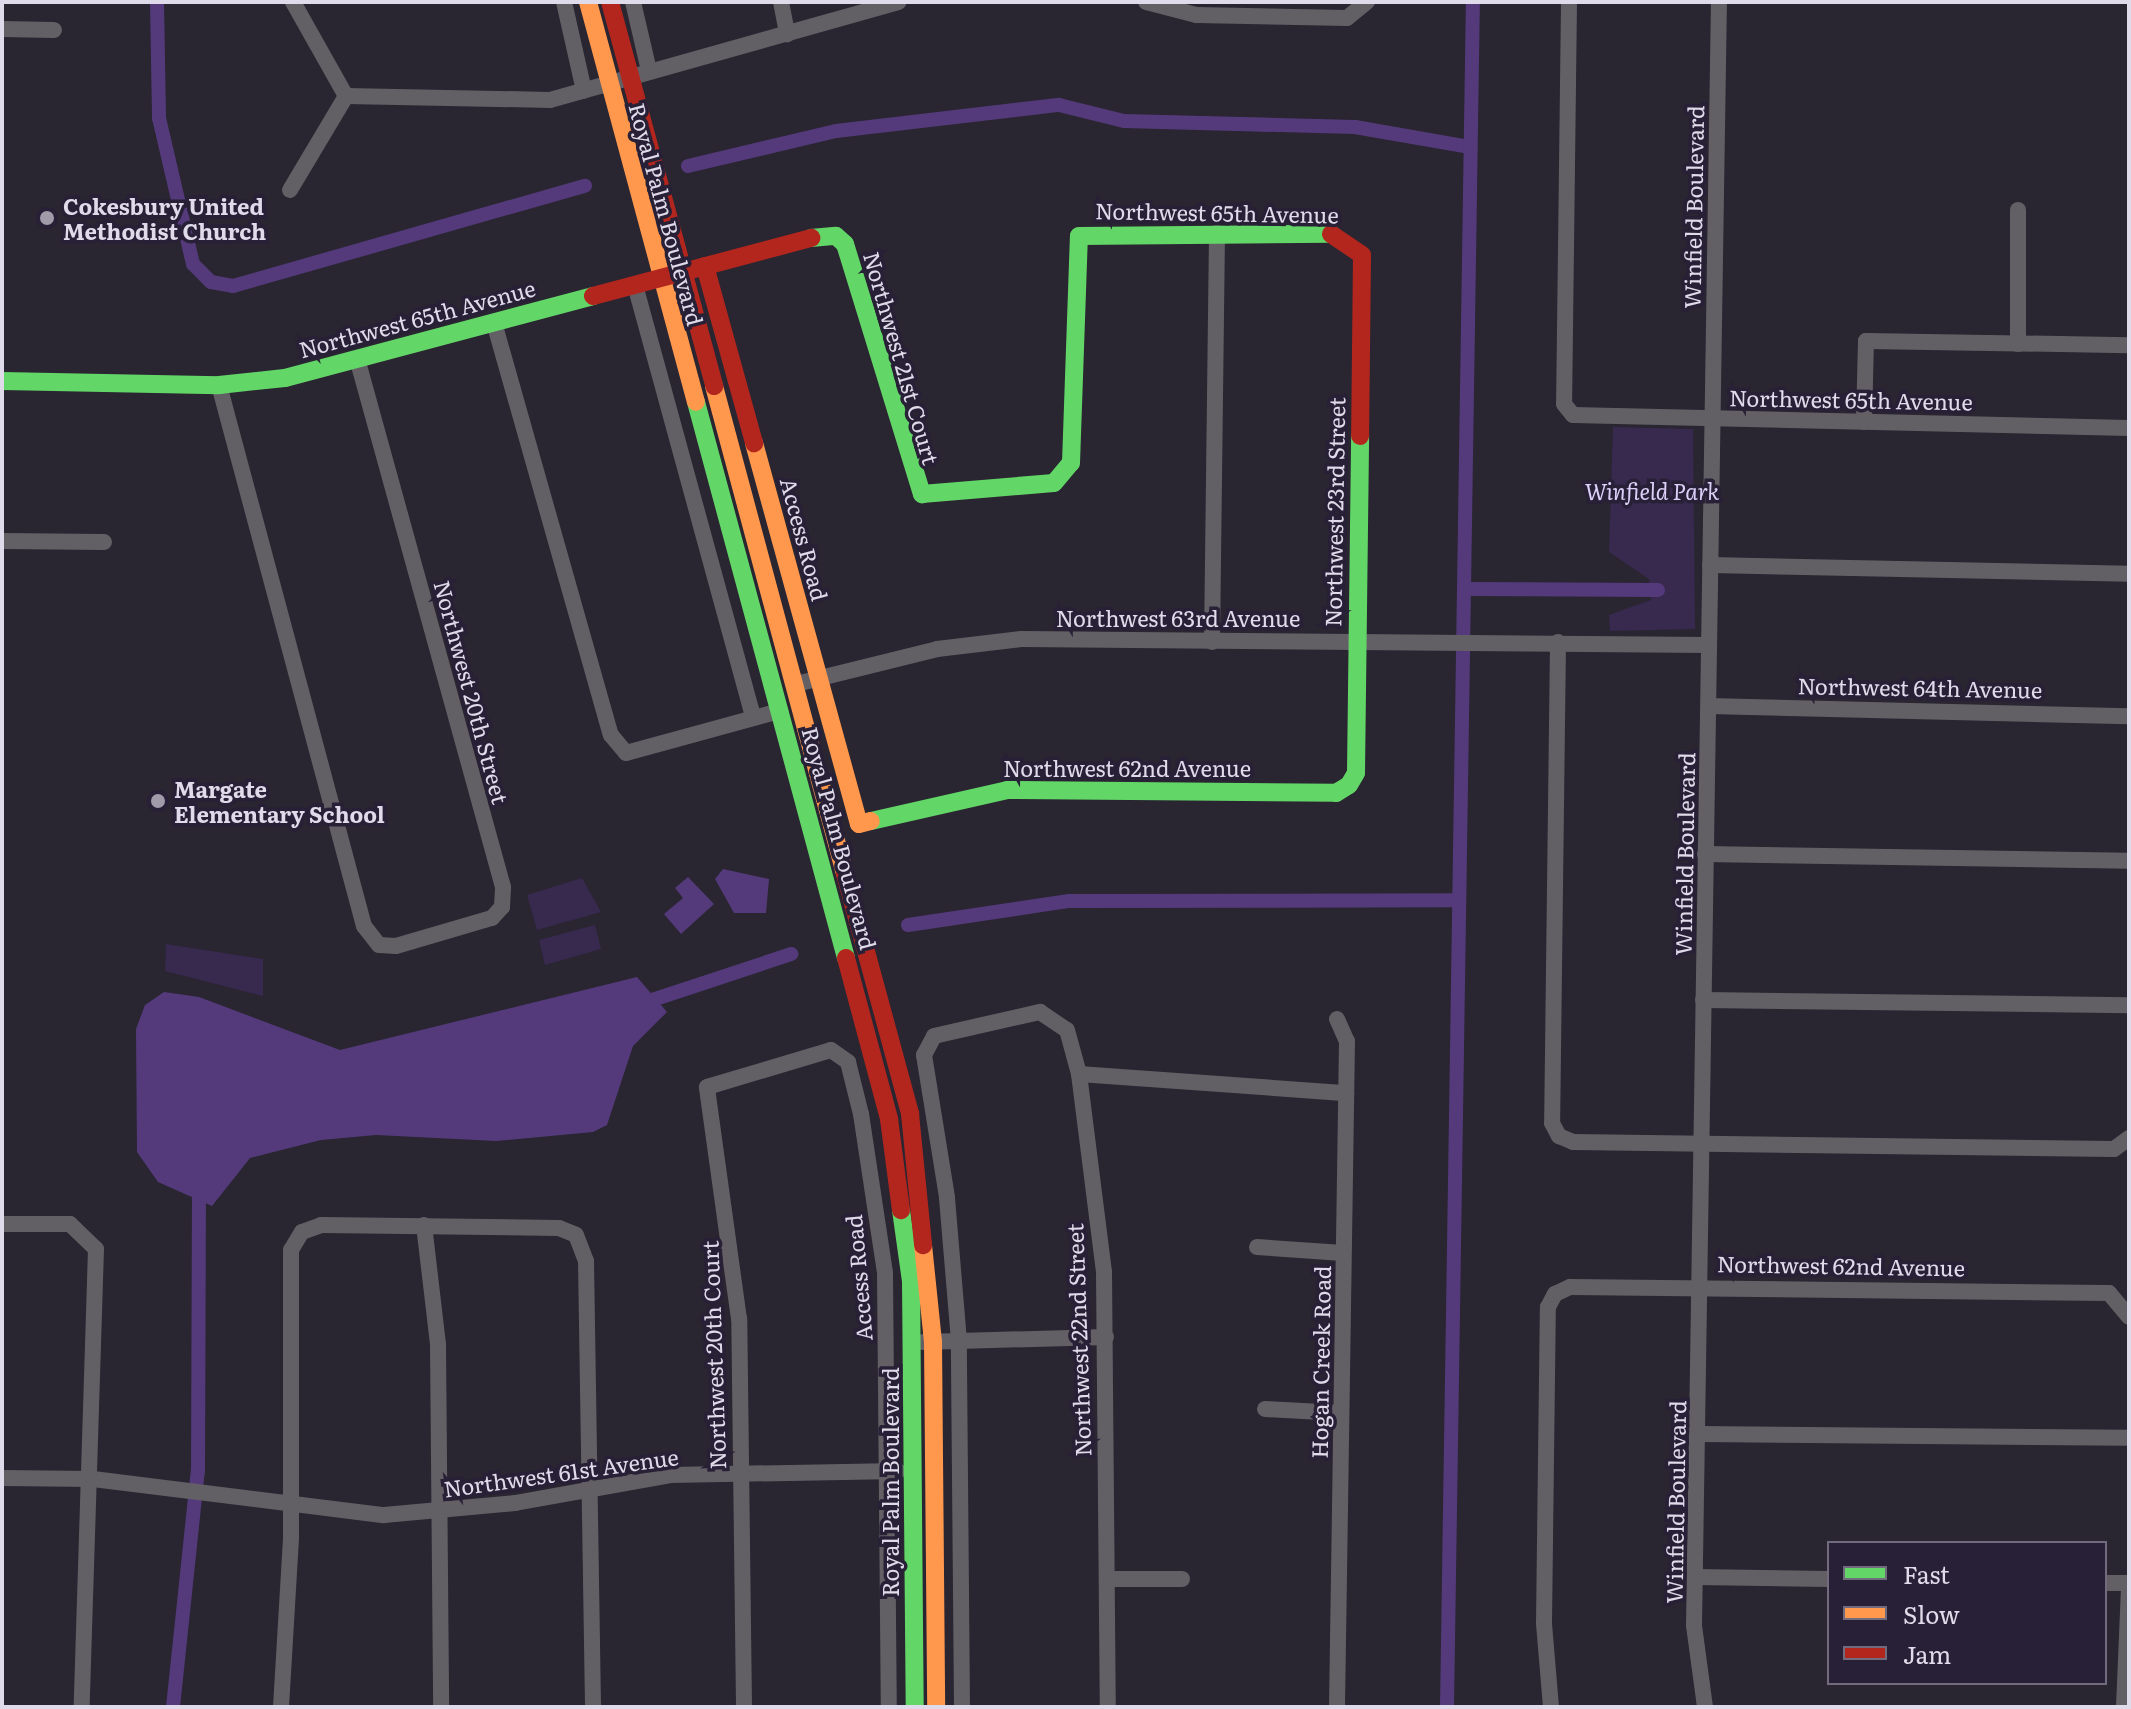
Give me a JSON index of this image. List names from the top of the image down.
{
  "streets": {
    "main road": [
      "Northwest 65th Avenue",
      "Royal Palm Boulevard",
      "Northwest 21st Court",
      "Northwest 23rd Street",
      "Access Road",
      "Northwest 62nd Avenue"
    ],
    "street": [
      "Winfield Boulevard",
      "Northwest 63rd Avenue",
      "Northwest 64th Avenue",
      "Northwest 20th Street",
      "Northwest 22nd Street",
      "Northwest 20th Court",
      "Hogan Creek Road",
      "Northwest 61st Avenue"
    ]
  },
  "crossings": [
    ["Winfield Boulevard", "Northwest 65th Avenue"],
    ["Winfield Boulevard", "Northwest 63rd Avenue"],
    ["Winfield Boulevard", "Northwest 64th Avenue"],
    ["Winfield Boulevard", "Northwest 62nd Avenue"],
    ["Northwest 65th Avenue", "Royal Palm Boulevard"],
    ["Northwest 65th Avenue", "Northwest 21st Court"],
    ["Northwest 65th Avenue", "Northwest 23rd Street"],
    ["Northwest 65th Avenue", "Access Road"],
    ["Northwest 65th Avenue", "Northwest 20th Street"],
    ["Royal Palm Boulevard", "Northwest 63rd Avenue"],
    ["Royal Palm Boulevard", "Northwest 61st Avenue"],
    ["Northwest 23rd Street", "Northwest 63rd Avenue"],
    ["Northwest 23rd Street", "Northwest 62nd Avenue"],
    ["Access Road", "Northwest 63rd Avenue"],
    ["Access Road", "Northwest 62nd Avenue"],
    ["Access Road", "Northwest 20th Court"],
    ["Access Road", "Northwest 61st Avenue"],
    ["Northwest 20th Court", "Northwest 61st Avenue"]
  ],
  "parks": ["Winfield Park"],
  "places": ["Cokesbury United Methodist Church", "Margate Elementary School"],
  "legend": ["Fast", "Slow", "Jam"]
}
